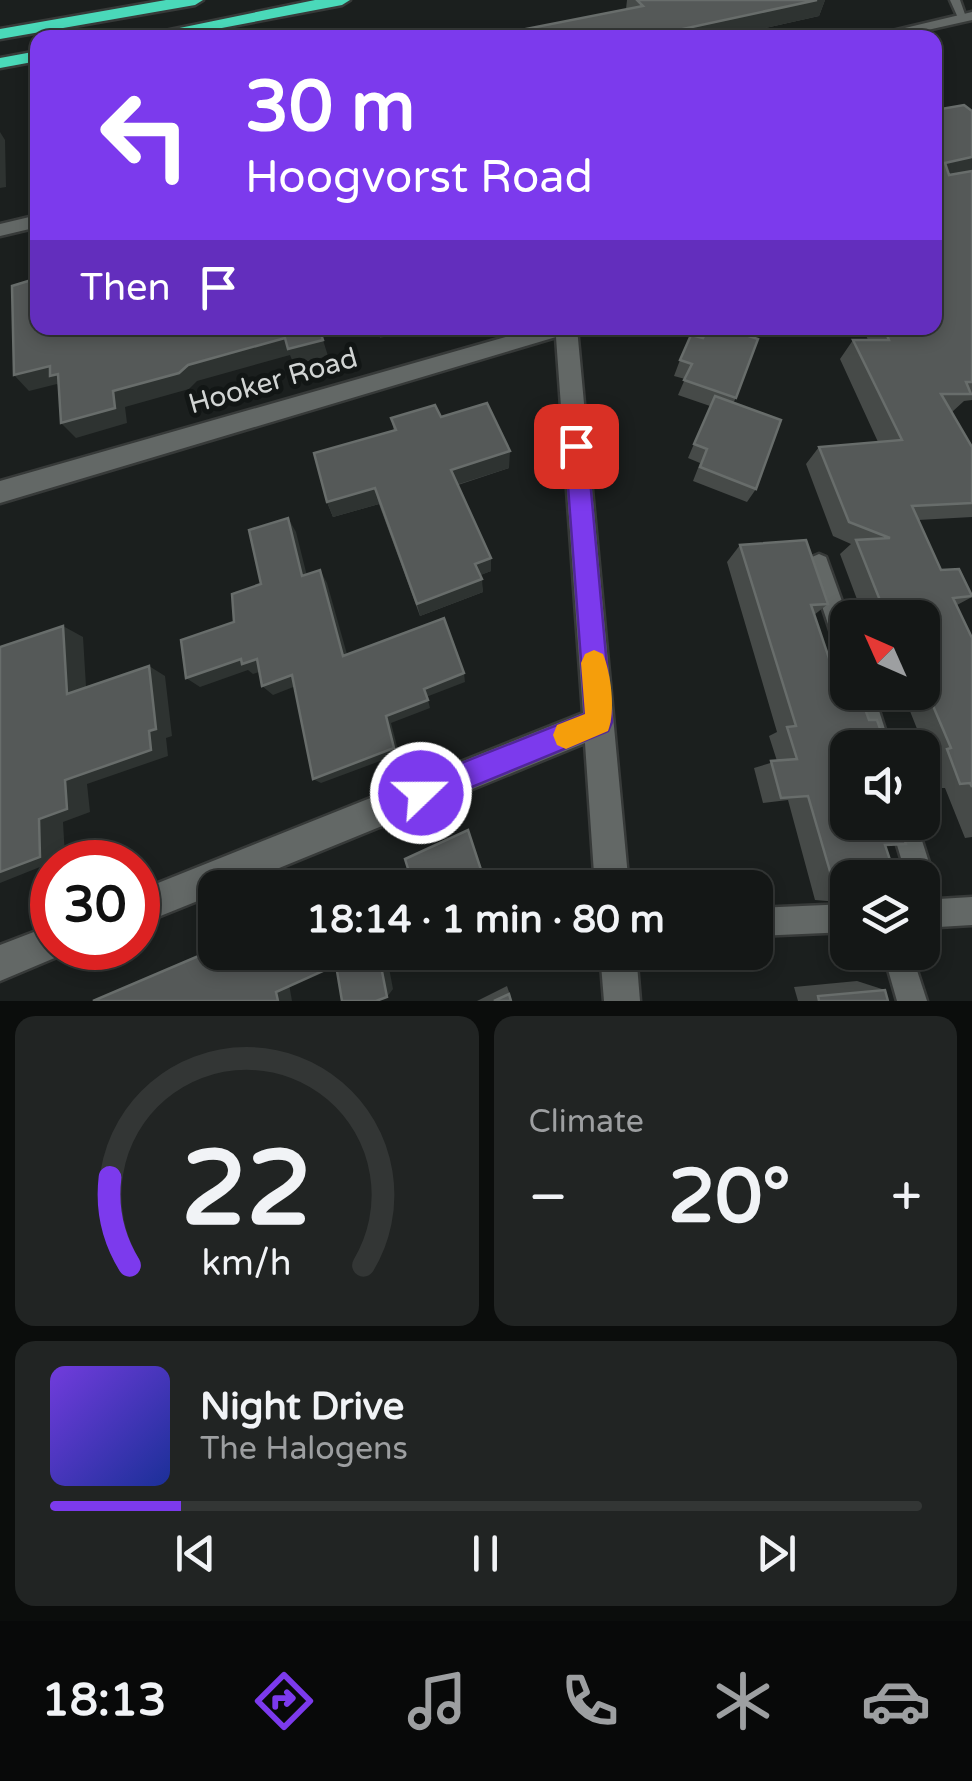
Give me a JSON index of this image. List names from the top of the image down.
{
  "streets": {
    "street": ["Hooker Road"]
  },
  "north": "top left",
  "page": {
    "turn": ["30 m", "Hoogvorst Road"],
    "then": "Then",
    "limit": "30",
    "trip": "18:14 · 1 min · 80 m",
    "tile": "Climate",
    "heat": ["−", "20°", "+"],
    "song": ["Night Drive", "The Halogens"],
    "tabs": "18:13",
    "gauge": ["22", "km/h"]
  }
}
